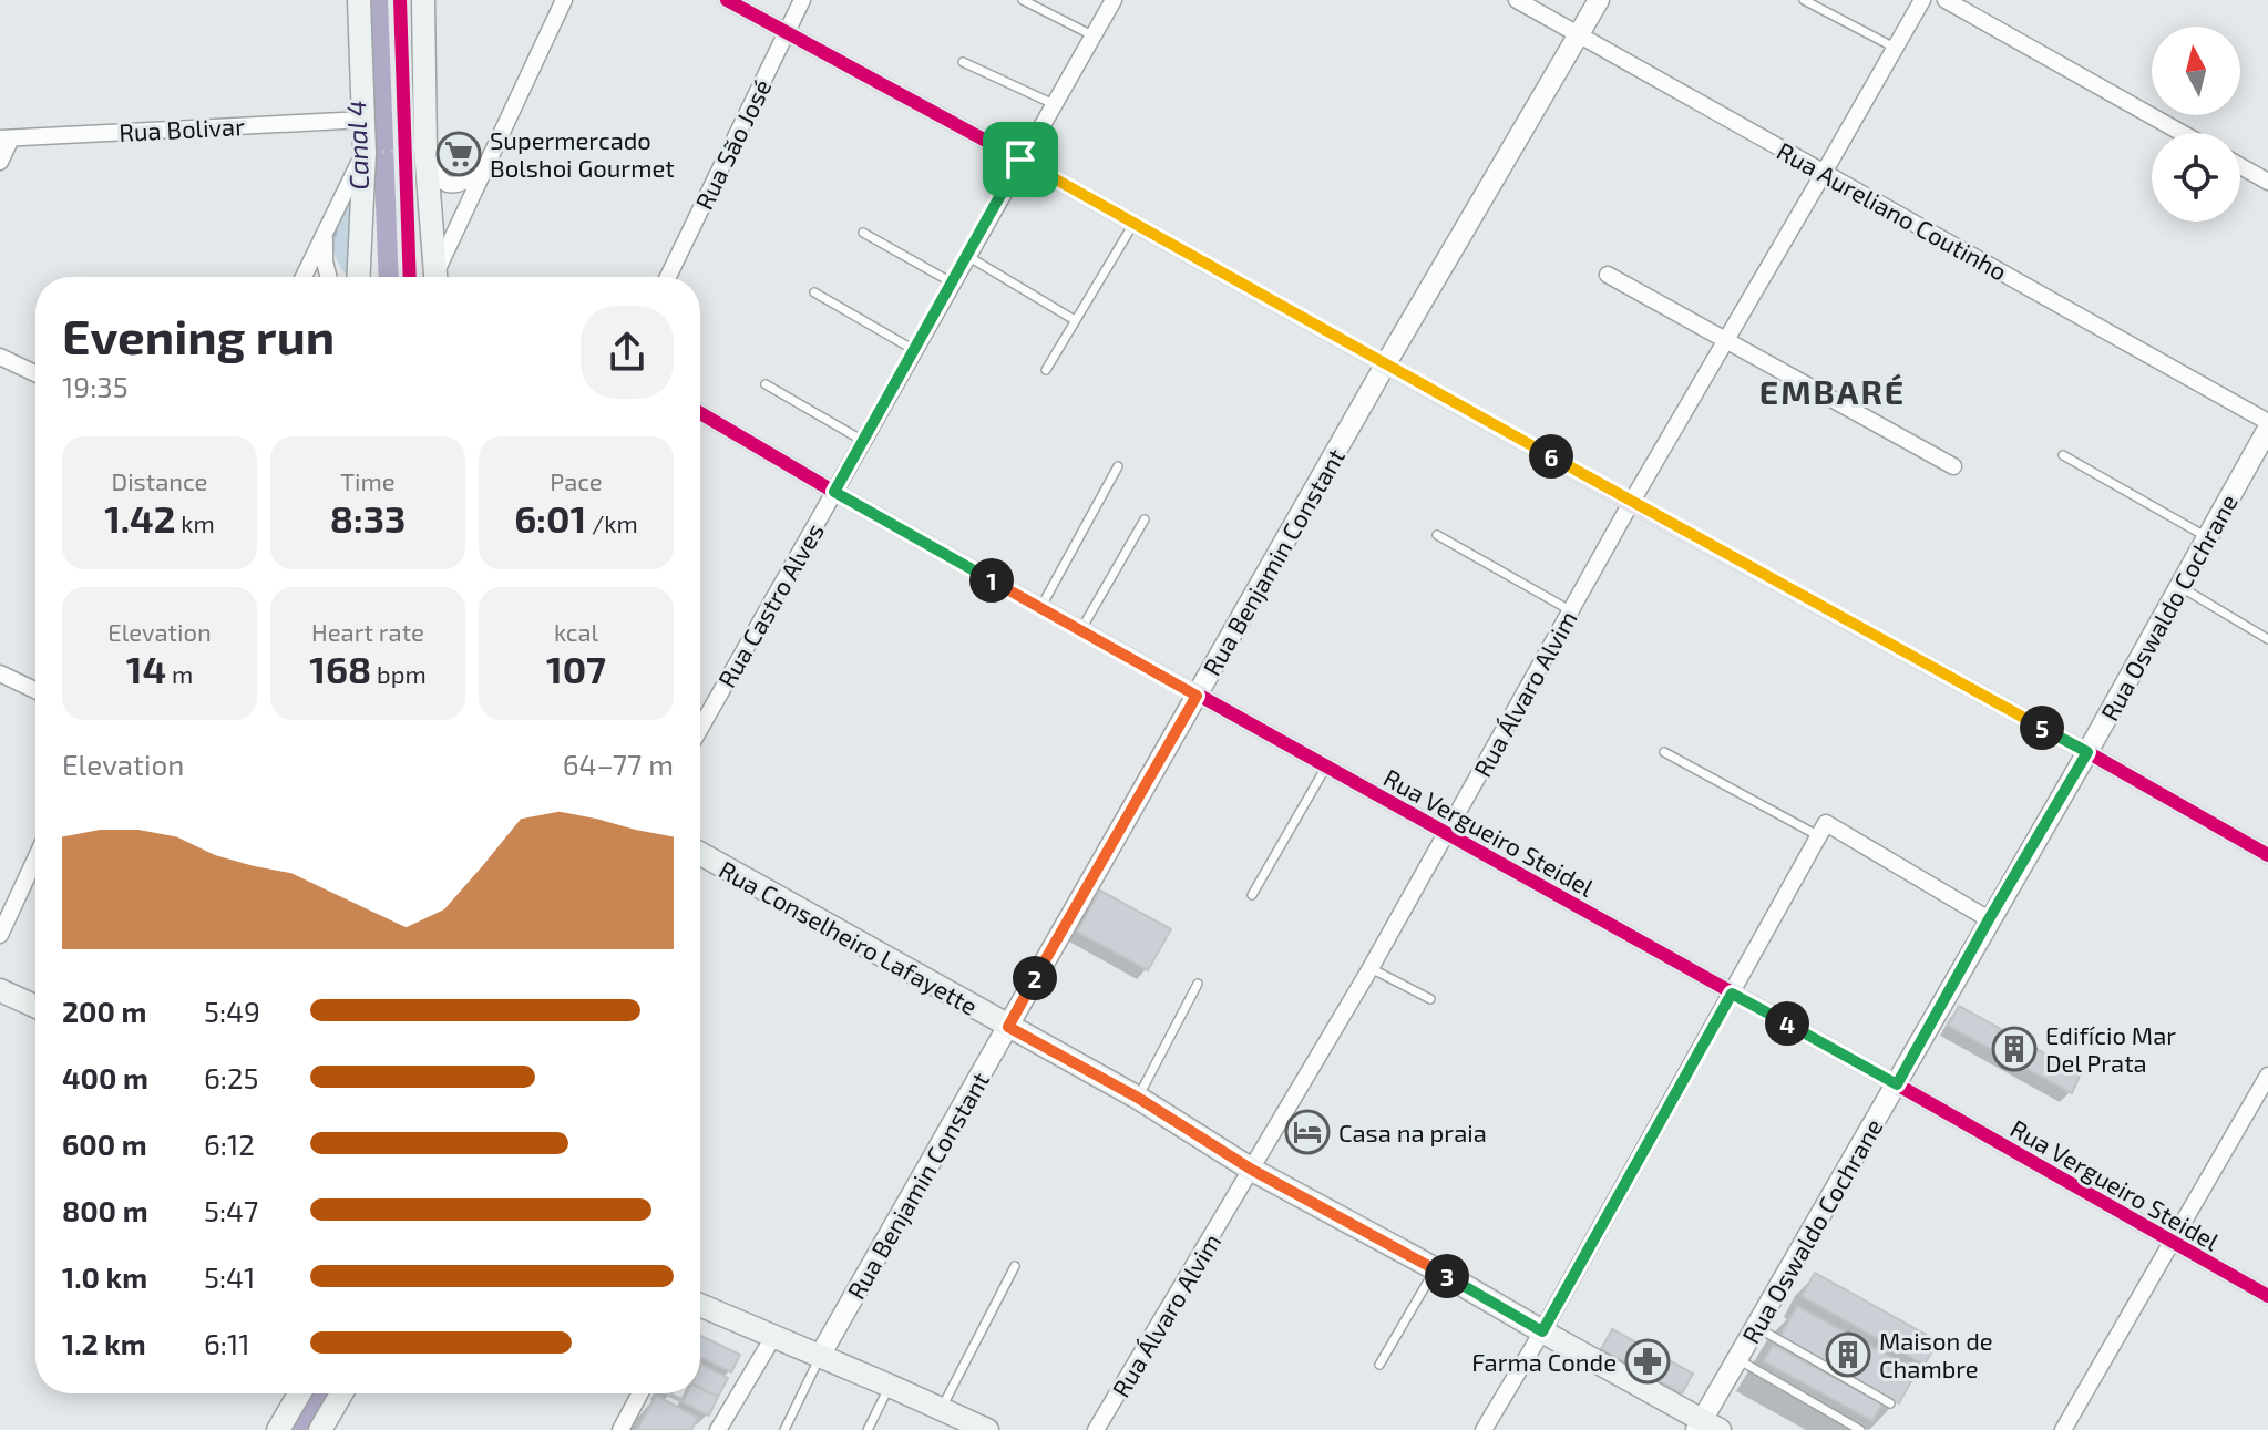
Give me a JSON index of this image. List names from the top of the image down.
{
  "streets": {
    "main road": ["Rua Conselheiro Lafayette"],
    "street": [
      "Rua Bolivar",
      "Rua São José",
      "Rua Aureliano Coutinho",
      "Rua Benjamin Constant",
      "Rua Castro Alves",
      "Rua Oswaldo Cochrane",
      "Rua Álvaro Alvim",
      "Rua Vergueiro Steidel"
    ]
  },
  "crossings": [
    ["Rua Aureliano Coutinho", "Rua Benjamin Constant"],
    ["Rua Aureliano Coutinho", "Rua Álvaro Alvim"],
    ["Rua Benjamin Constant", "Rua Vergueiro Steidel"],
    ["Rua Benjamin Constant", "Rua Conselheiro Lafayette"],
    ["Rua Castro Alves", "Rua Vergueiro Steidel"],
    ["Rua Oswaldo Cochrane", "Rua Vergueiro Steidel"],
    ["Rua Oswaldo Cochrane", "Rua Conselheiro Lafayette"],
    ["Rua Álvaro Alvim", "Rua Vergueiro Steidel"],
    ["Rua Álvaro Alvim", "Rua Conselheiro Lafayette"]
  ],
  "districts": ["EMBARÉ"],
  "water": ["Canal 4"],
  "places": {
    "supermarket": ["Supermercado Bolshoi Gourmet"],
    "building": ["Edifício Mar Del Prata", "Maison de Chambre"],
    "hotel": ["Casa na praia"],
    "pharmacy": ["Farma Conde"]
  },
  "north": "top",
  "page": {
    "heading": ["Evening run", "19:35"],
    "stats": [
      ["Distance", "1.42 km"],
      ["Time", "8:33"],
      ["Pace", "6:01 /km"],
      ["Elevation", "14 m"],
      ["Heart rate", "168 bpm"],
      ["kcal", "107"]
    ],
    "pins": [
      "6",
      "1",
      "5",
      "2",
      "4",
      "3"
    ],
    "chart": ["Elevation", "64–77 m"],
    "list": [
      {
        "name": "200 m",
        "note": "5:49"
      },
      {
        "name": "400 m",
        "note": "6:25"
      },
      {
        "name": "600 m",
        "note": "6:12"
      },
      {
        "name": "800 m",
        "note": "5:47"
      },
      {
        "name": "1.0 km",
        "note": "5:41"
      },
      {
        "name": "1.2 km",
        "note": "6:11"
      }
    ]
  }
}
